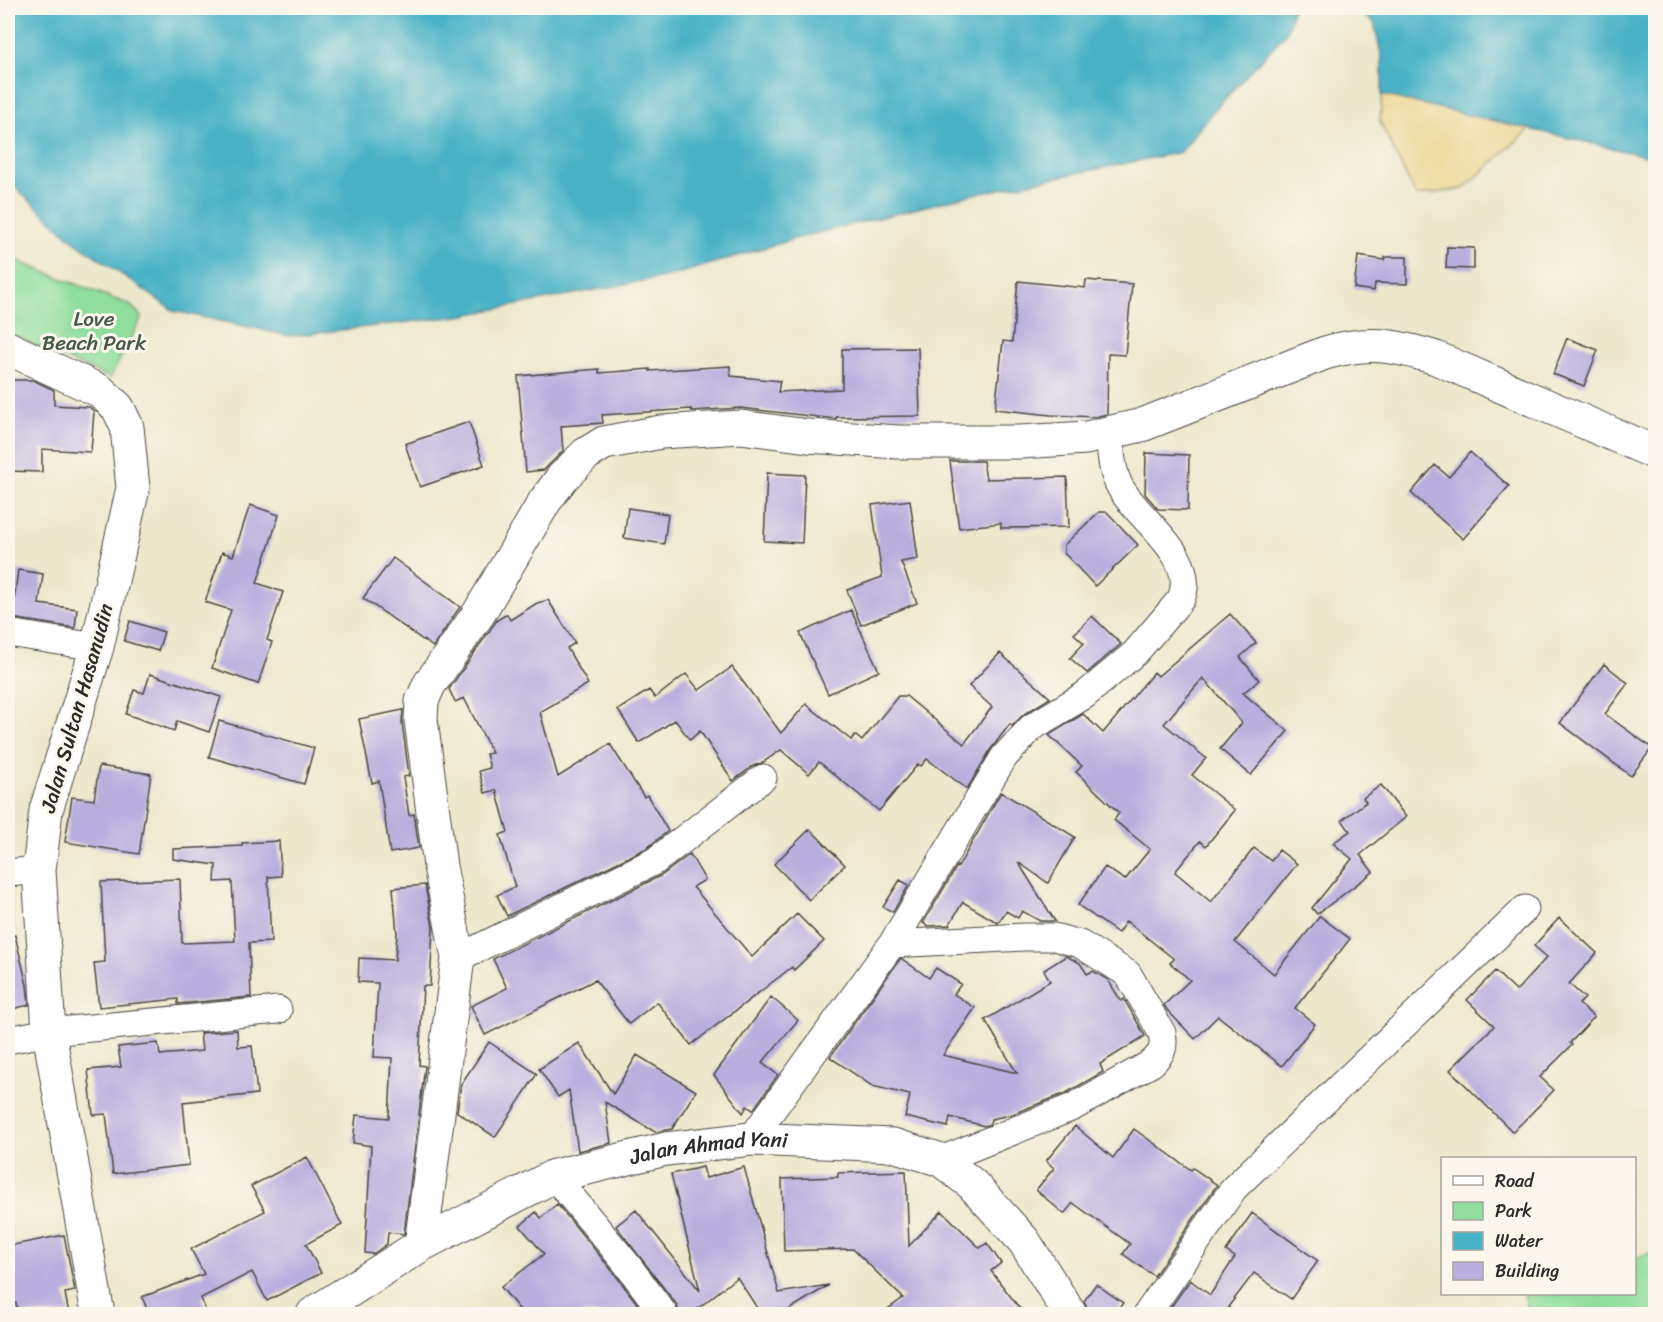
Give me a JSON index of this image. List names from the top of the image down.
{
  "streets": {
    "street": ["Jalan Sultan Hasanudin", "Jalan Ahmad Yani"]
  },
  "parks": ["Love Beach Park"],
  "legend": [
    "Road",
    "Park",
    "Water",
    "Building"
  ]
}
